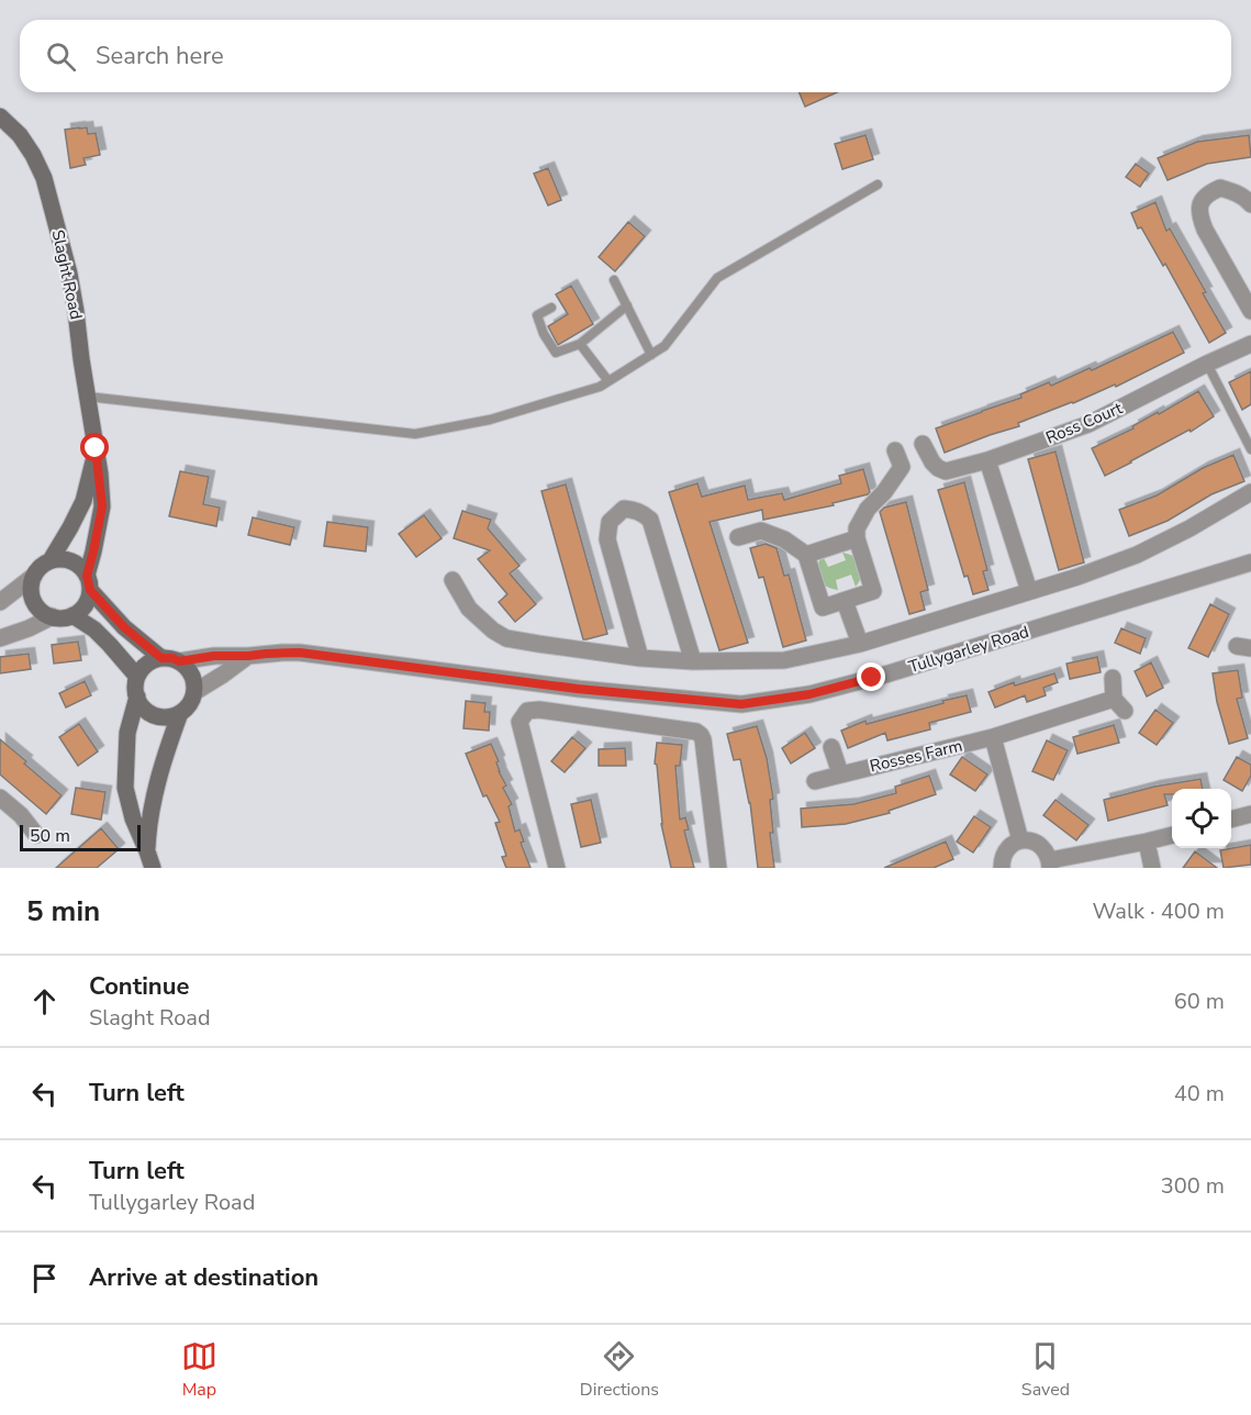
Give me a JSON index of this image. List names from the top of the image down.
{
  "streets": {
    "main road": ["Slaght Road"],
    "street": ["Ross Court", "Tullygarley Road", "Rosses Farm"]
  },
  "scale_bar": "50 m",
  "page": {
    "search": "Search here",
    "scale": "50 m",
    "heading": ["5 min", "Walk · 400 m"],
    "list": [
      ["Continue", "Slaght Road", "60 m"],
      ["Turn left", "40 m"],
      ["Turn left", "Tullygarley Road", "300 m"],
      "Arrive at destination"
    ],
    "nav": ["Map", "Directions", "Saved"]
  }
}
